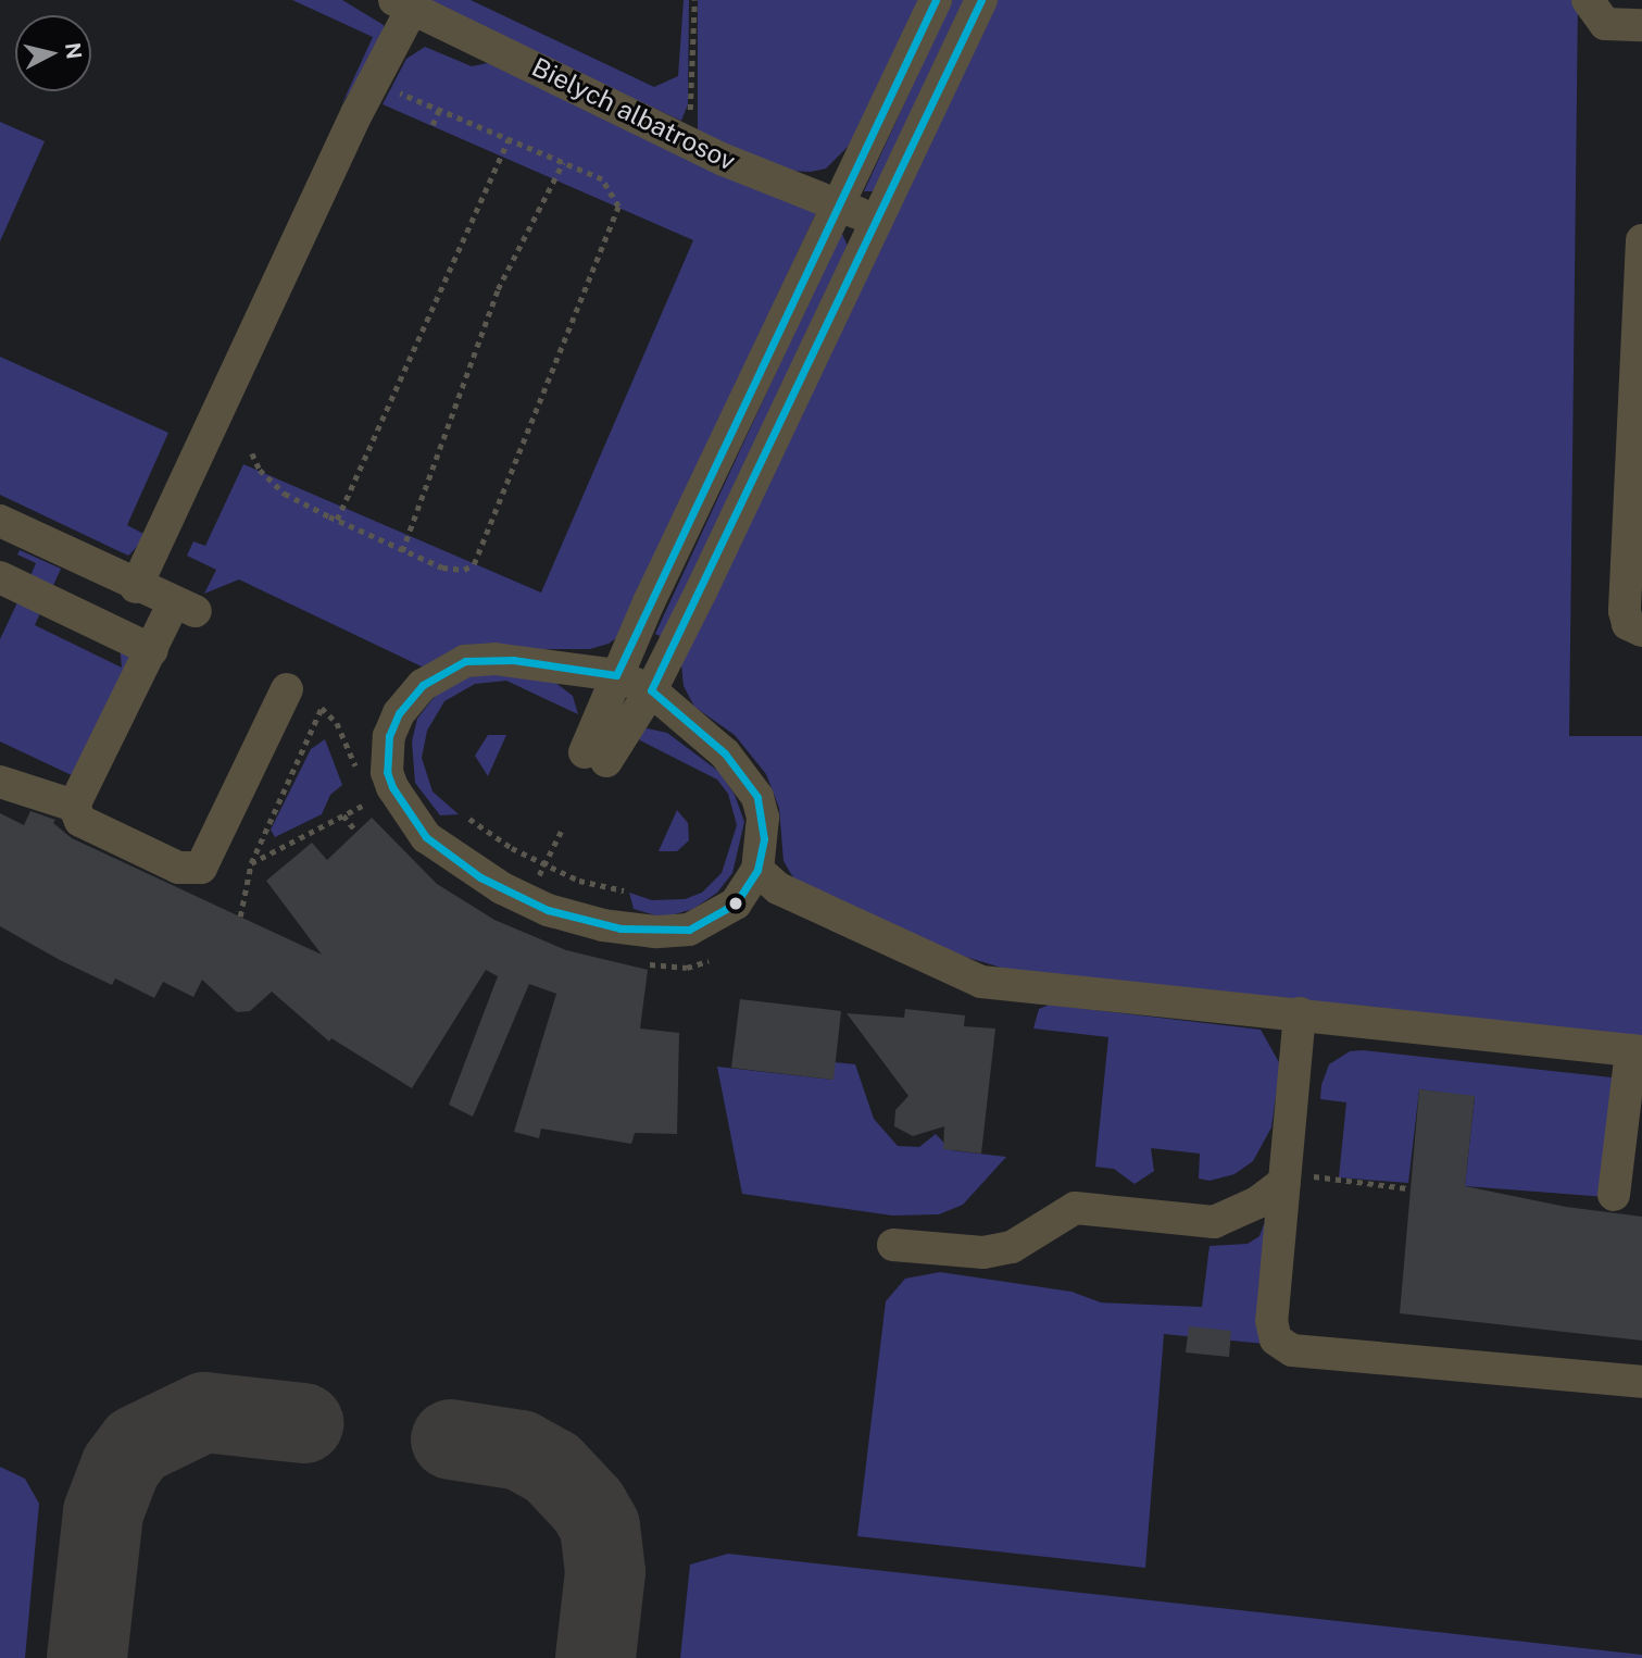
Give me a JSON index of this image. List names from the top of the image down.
{
  "streets": {
    "street": ["Bielych albatrosov"]
  },
  "north": "right"
}
